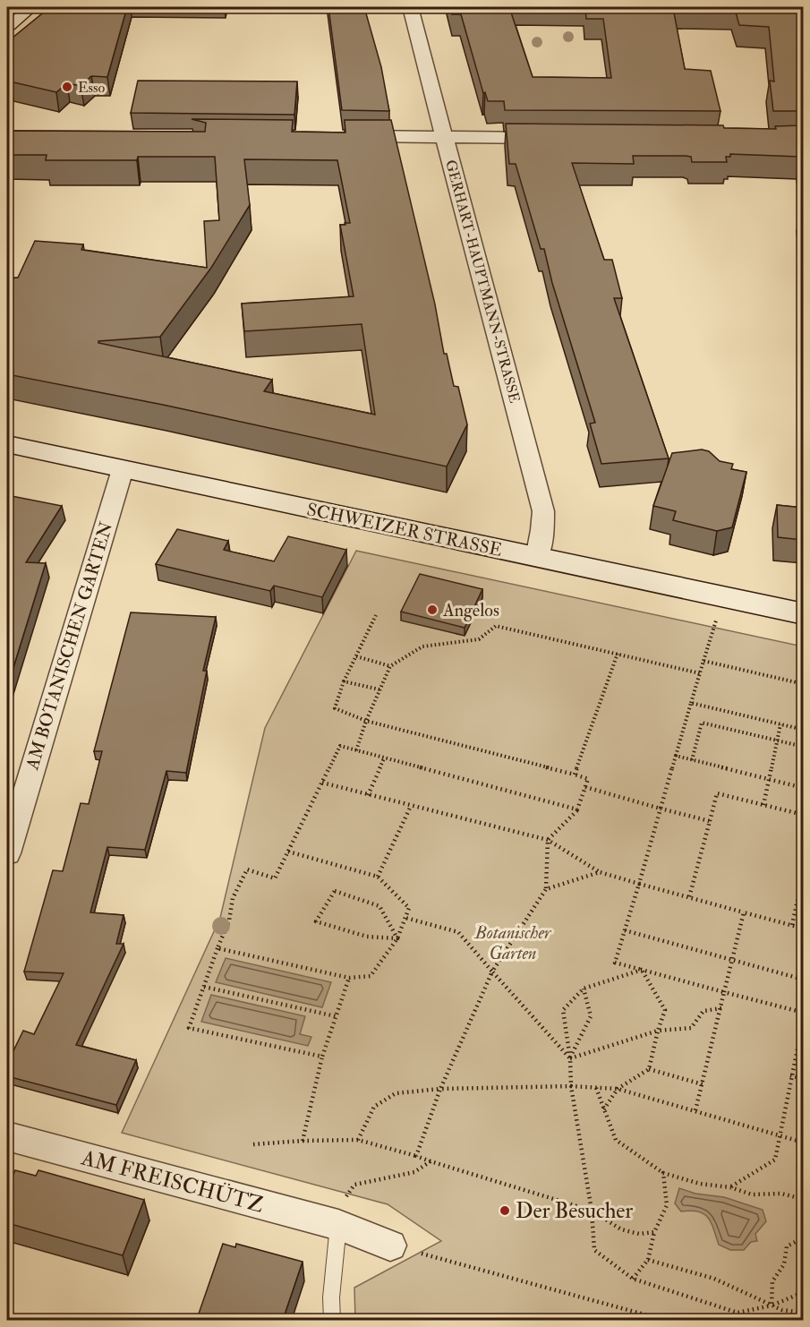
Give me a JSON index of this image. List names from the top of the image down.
{
  "streets": {
    "main road": ["SCHWEIZER STRASSE"],
    "street": ["GERHART-HAUPTMANN-STRASSE", "AM BOTANISCHEN GARTEN", "AM FREISCHÜTZ"]
  },
  "crossings": [
    ["GERHART-HAUPTMANN-STRASSE", "SCHWEIZER STRASSE"],
    ["SCHWEIZER STRASSE", "AM BOTANISCHEN GARTEN"]
  ],
  "parks": ["Botanischer Garten"],
  "places": ["Esso", "Angelos", "Der Besucher"]
}
